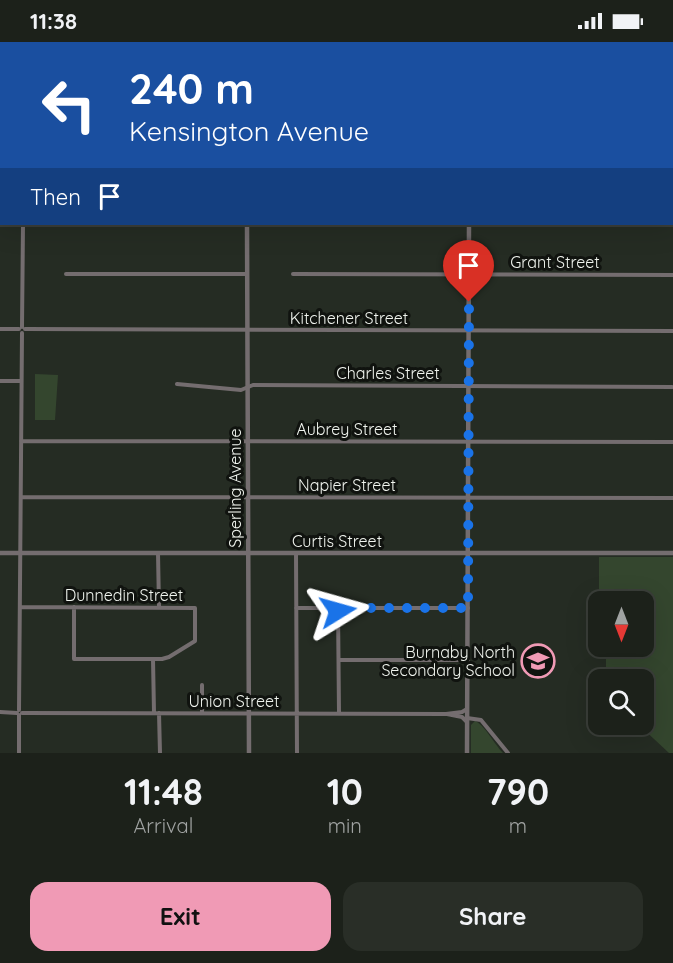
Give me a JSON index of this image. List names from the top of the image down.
{
  "streets": {
    "street": [
      "Grant Street",
      "Kitchener Street",
      "Charles Street",
      "Aubrey Street",
      "Napier Street",
      "Sperling Avenue",
      "Curtis Street",
      "Dunnedin Street",
      "Union Street"
    ]
  },
  "crossings": [
    ["Kitchener Street", "Sperling Avenue"],
    ["Charles Street", "Sperling Avenue"],
    ["Aubrey Street", "Sperling Avenue"],
    ["Napier Street", "Sperling Avenue"],
    ["Sperling Avenue", "Curtis Street"],
    ["Sperling Avenue", "Union Street"]
  ],
  "places": {
    "school or university": ["Burnaby North Secondary School"]
  },
  "north": "bottom",
  "page": {
    "status": "11:38",
    "turn": ["240 m", "Kensington Avenue"],
    "then": "Then",
    "eta": [
      "11:48",
      "Arrival",
      "10",
      "min",
      "790",
      "m"
    ],
    "buttons": ["Exit", "Share"]
  }
}
